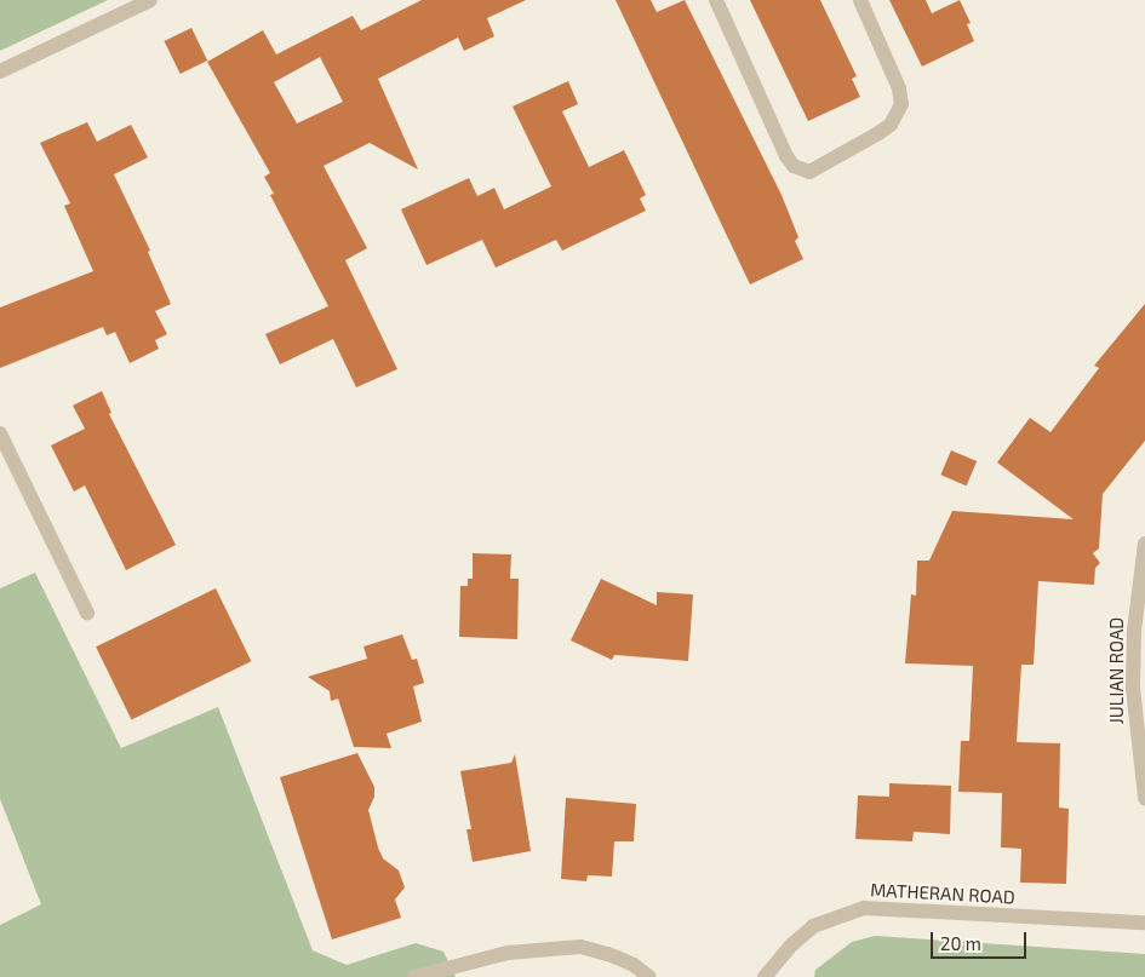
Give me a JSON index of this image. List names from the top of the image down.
{
  "streets": {
    "street": ["JULIAN ROAD", "MATHERAN ROAD"]
  },
  "scale_bar": "20 m"
}
